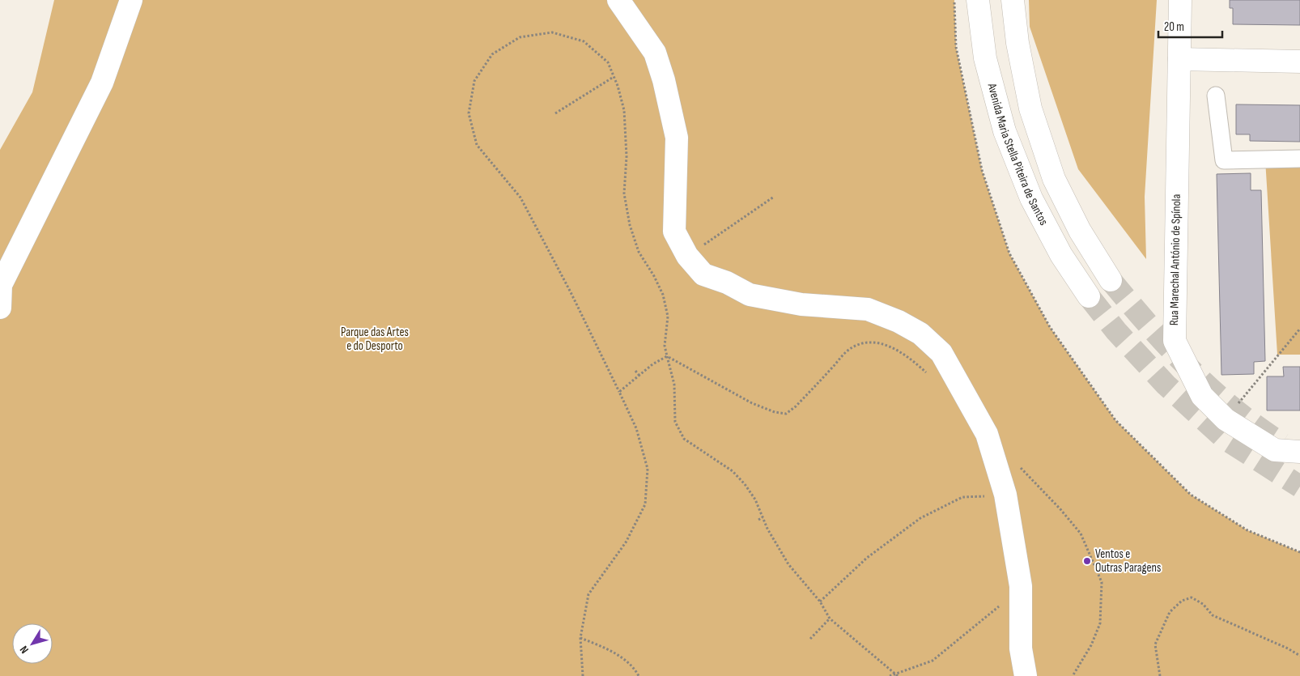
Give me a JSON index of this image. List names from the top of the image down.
{
  "streets": {
    "street": ["Avenida Maria Stella Piteira de Santos", "Rua Marechal António de Spínola"]
  },
  "parks": ["Parque das Artes e do Desporto"],
  "places": ["Ventos e Outras Paragens"],
  "scale_bar": "20 m",
  "north": "bottom left"
}
